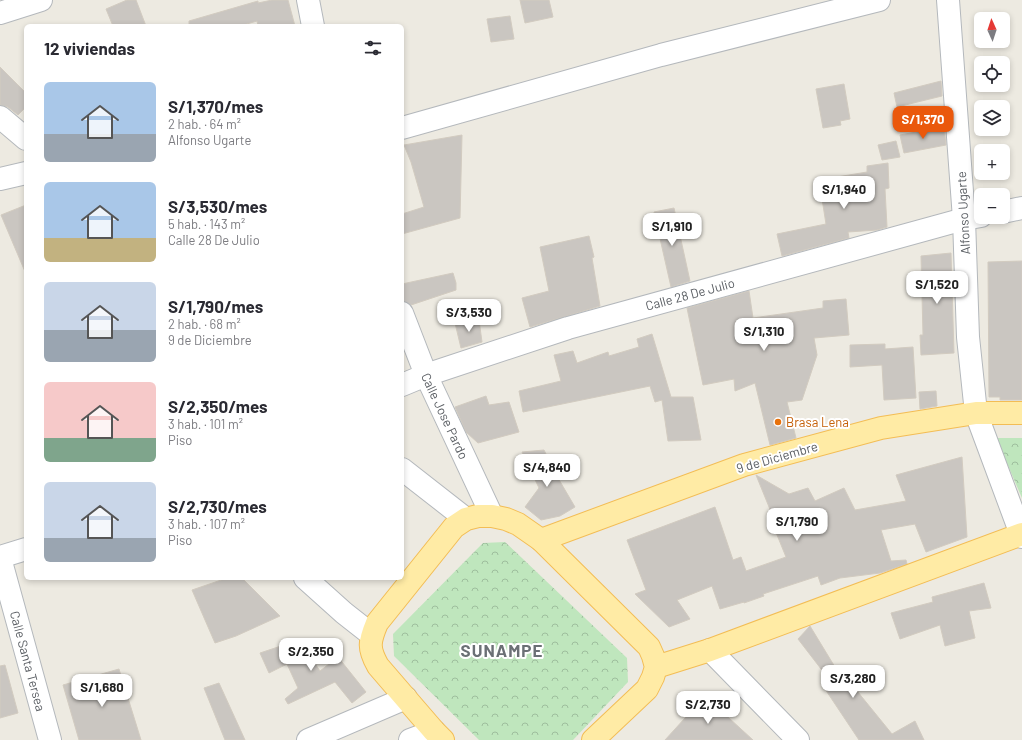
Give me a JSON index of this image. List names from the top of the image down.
{
  "streets": {
    "main road": ["9 de Diciembre"],
    "street": [
      "Alfonso Ugarte",
      "Calle 28 De Julio",
      "Calle Jose Pardo",
      "Calle Santa Tersea"
    ]
  },
  "crossings": [
    ["Alfonso Ugarte", "Calle 28 De Julio"],
    ["Alfonso Ugarte", "9 de Diciembre"],
    ["Calle 28 De Julio", "Calle Jose Pardo"]
  ],
  "districts": ["SUNAMPE"],
  "places": ["Brasa Lena"],
  "north": "top",
  "page": {
    "map_buttons": ["+", "−"],
    "heading": "12 viviendas",
    "list": [
      {
        "name": "S/1,370/mes",
        "note": "2 hab. · 64 m² · Alfonso Ugarte"
      },
      {
        "name": "S/3,530/mes",
        "note": "5 hab. · 143 m² · Calle 28 De Julio"
      },
      {
        "name": "S/1,790/mes",
        "note": "2 hab. · 68 m² · 9 de Diciembre"
      },
      {
        "name": "S/2,350/mes",
        "note": "3 hab. · 101 m² · Piso"
      },
      {
        "name": "S/2,730/mes",
        "note": "3 hab. · 107 m² · Piso"
      }
    ],
    "price": [
      "S/1,370",
      "S/1,940",
      "S/1,910",
      "S/1,520",
      "S/3,530",
      "S/1,310",
      "S/4,840",
      "S/1,790",
      "S/2,350",
      "S/3,280",
      "S/1,680",
      "S/2,730"
    ]
  }
}
